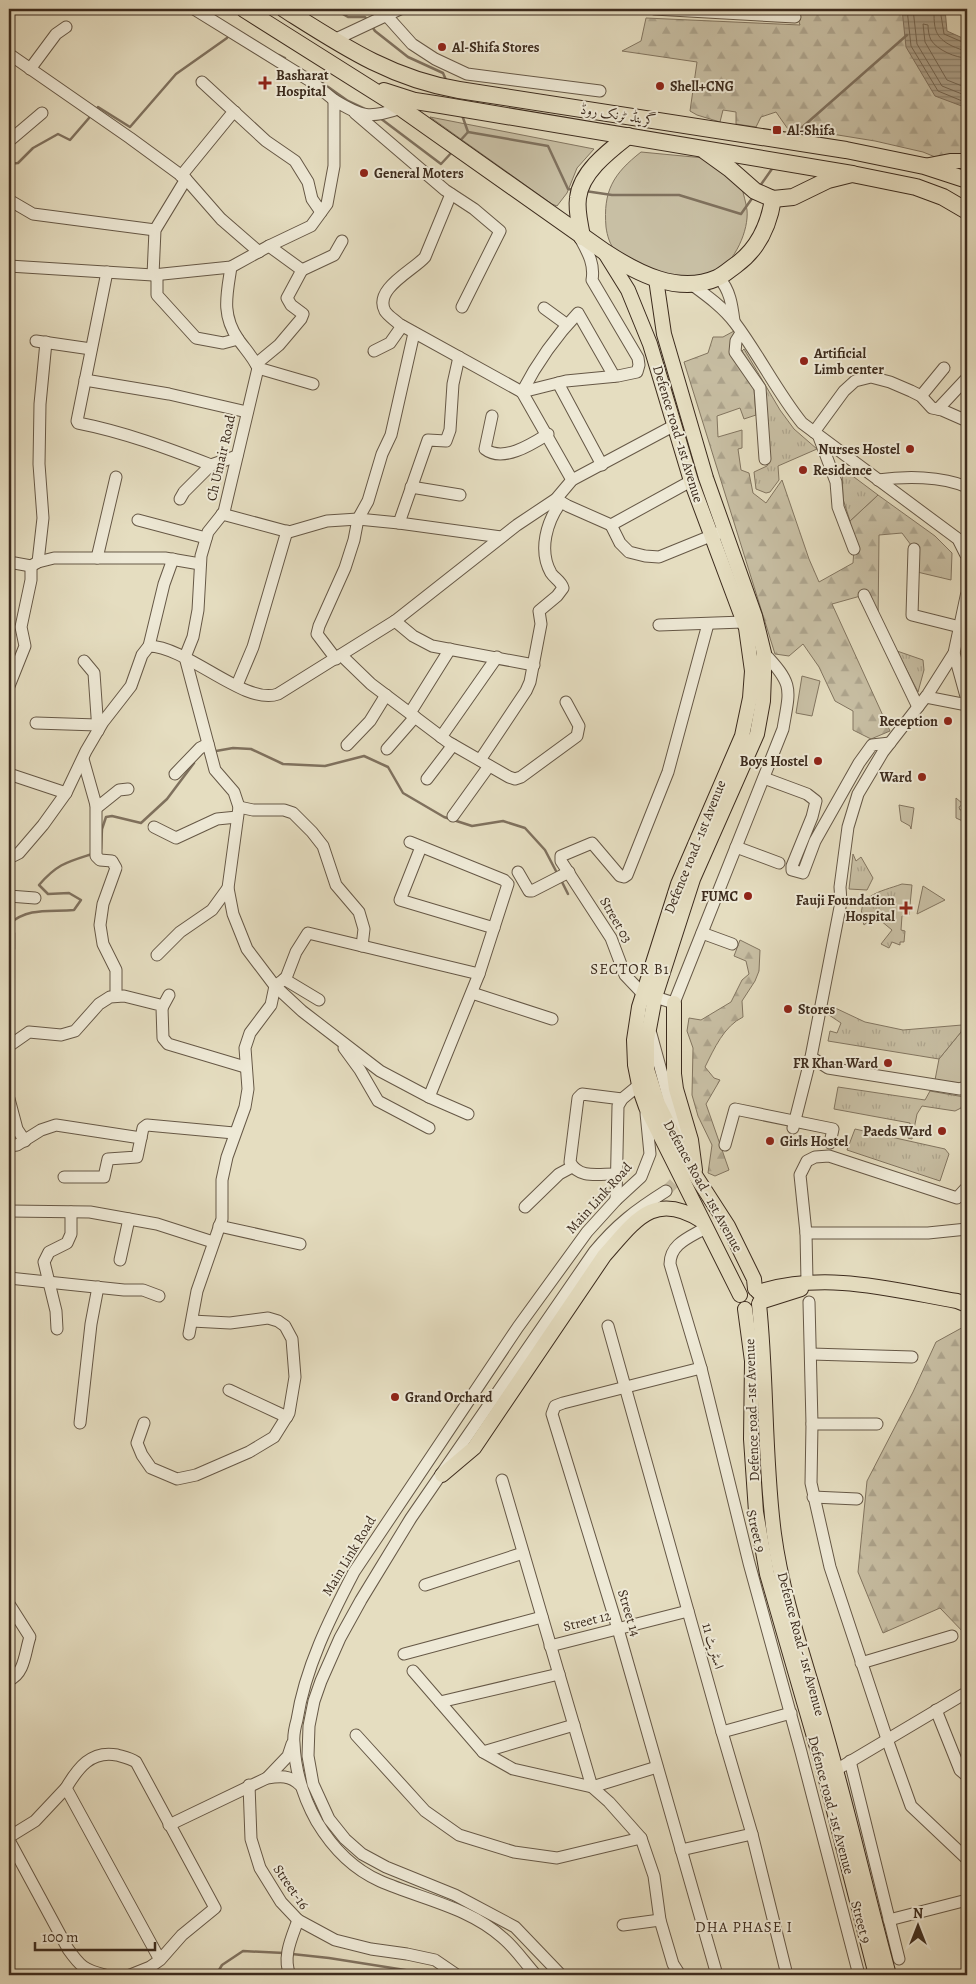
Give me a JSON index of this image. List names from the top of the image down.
{
  "streets": {
    "highway": ["گرینڈ ٹرنک روڈ"],
    "main road": ["Defence road -1st Avenue", "Defence Road - 1st Avenue"],
    "street": [
      "Ch Umair Road",
      "Street 03",
      "Main Link Road",
      "Street 9",
      "Street 14",
      "Street 12",
      "اسٹریٹ 11",
      "Street-16"
    ]
  },
  "crossings": [
    ["گرینڈ ٹرنک روڈ", "Defence road -1st Avenue"],
    ["گرینڈ ٹرنک روڈ", "Defence Road - 1st Avenue"],
    ["Defence road -1st Avenue", "Street 03"],
    ["Defence road -1st Avenue", "Defence Road - 1st Avenue"],
    ["Defence road -1st Avenue", "Main Link Road"],
    ["Defence road -1st Avenue", "Street 9"],
    ["Street 03", "Defence Road - 1st Avenue"],
    ["Street 9", "Street 14"],
    ["Street 14", "Street 12"],
    ["Street 14", "اسٹریٹ 11"],
    ["Street 12", "اسٹریٹ 11"]
  ],
  "districts": ["SECTOR B1", "DHA PHASE I"],
  "places": {
    "other": [
      "Al-Shifa Stores",
      "Shell+CNG",
      "General Moters",
      "Artificial Limb center",
      "Nurses Hostel",
      "Residence",
      "Reception",
      "Boys Hostel",
      "Ward",
      "FUMC",
      "Stores",
      "FR Khan Ward",
      "Paeds Ward",
      "Girls Hostel",
      "Grand Orchard"
    ],
    "health": ["Basharat Hospital", "Fauji Foundation Hospital"],
    "transit": ["Al-Shifa"]
  },
  "scale_bar": "100 m",
  "north": "top"
}
